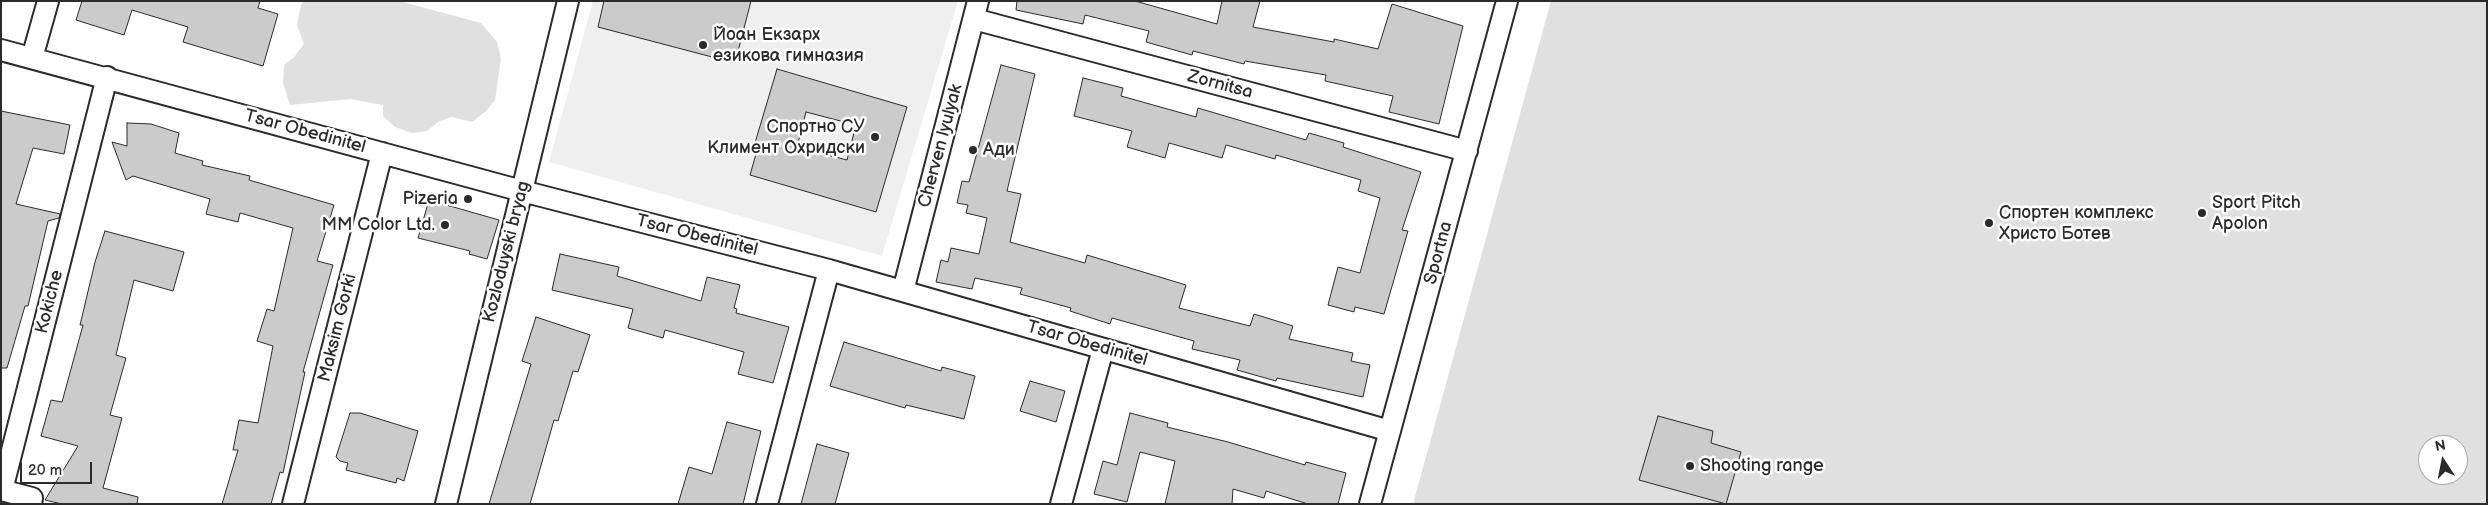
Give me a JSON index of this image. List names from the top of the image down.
{
  "streets": {
    "street": [
      "Zornitsa",
      "Tsar Obedinitel",
      "Cherven lyulyak",
      "Kozloduyski bryag",
      "Sportna",
      "Kokiche",
      "Maksim Gorki"
    ]
  },
  "crossings": [
    ["Zornitsa", "Cherven lyulyak"],
    ["Zornitsa", "Sportna"],
    ["Tsar Obedinitel", "Cherven lyulyak"],
    ["Tsar Obedinitel", "Kozloduyski bryag"],
    ["Tsar Obedinitel", "Sportna"],
    ["Tsar Obedinitel", "Kokiche"],
    ["Tsar Obedinitel", "Maksim Gorki"]
  ],
  "places": [
    "Йоан Екзарх езикова гимназия",
    "Спортно СУ Климент Охридски",
    "Ади",
    "Pizeria",
    "Sport Pitch Apolon",
    "Спортен комплекс Христо Ботев",
    "MM Color Ltd.",
    "Shooting range"
  ],
  "scale_bar": "20 m",
  "north": "top"
}
